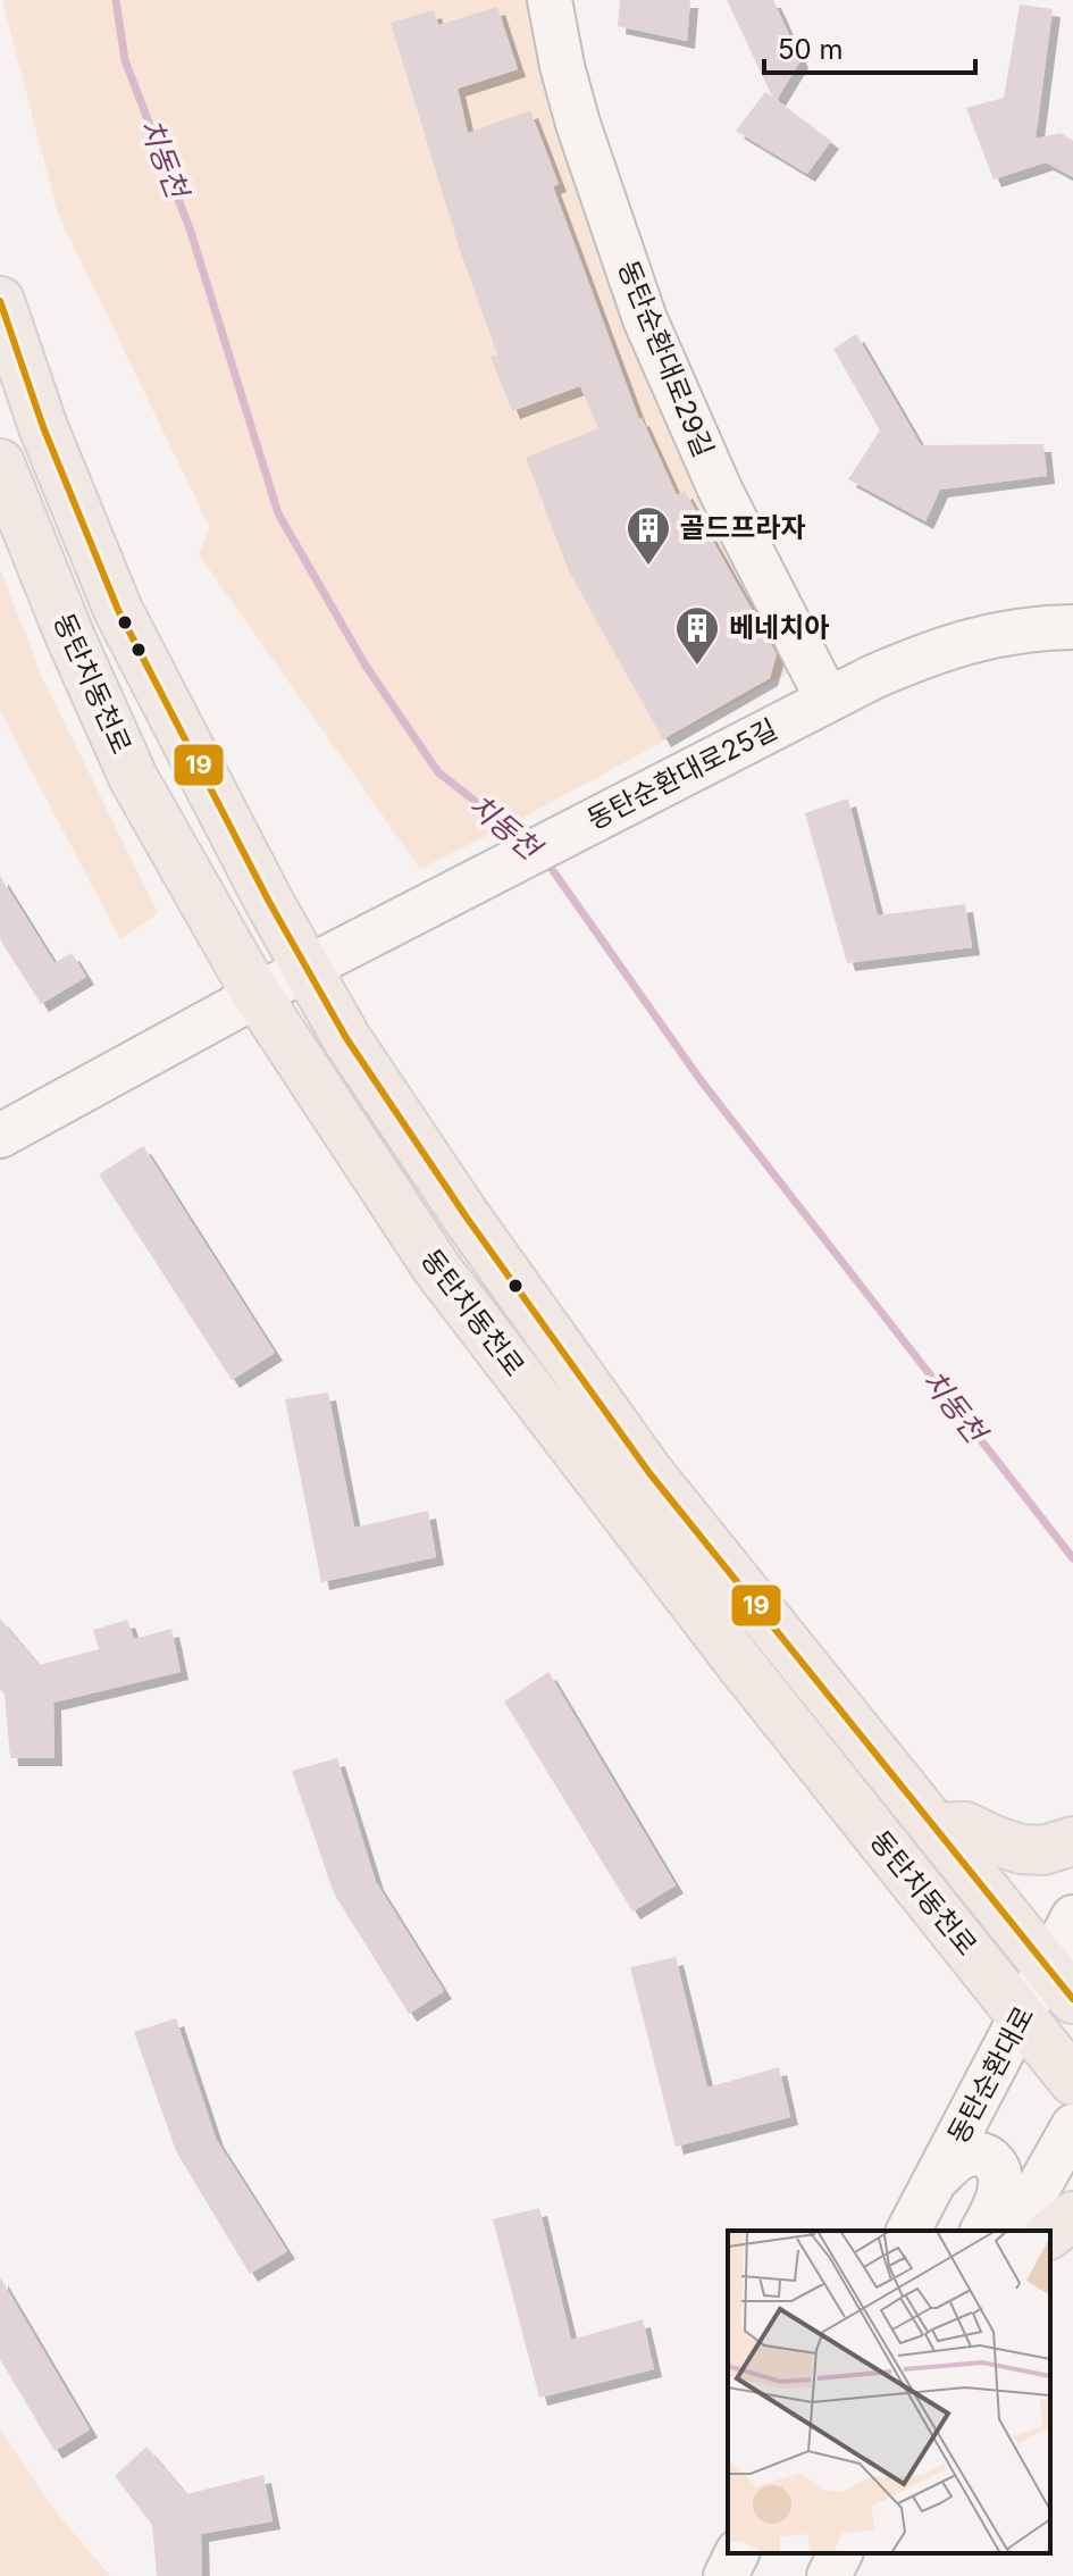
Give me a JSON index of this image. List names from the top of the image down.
{
  "streets": {
    "main road": ["동탄치동천로"],
    "street": ["동탄순환대로29길", "동탄순환대로25길", "동탄순환대로"]
  },
  "crossings": [
    ["동탄순환대로29길", "동탄순환대로25길"],
    ["동탄치동천로", "동탄순환대로25길"],
    ["동탄치동천로", "동탄순환대로"]
  ],
  "water": ["치동천"],
  "places": {
    "building": ["골드프라자", "베네치아"]
  },
  "lines": ["transit line 19"],
  "scale_bar": "50 m"
}
